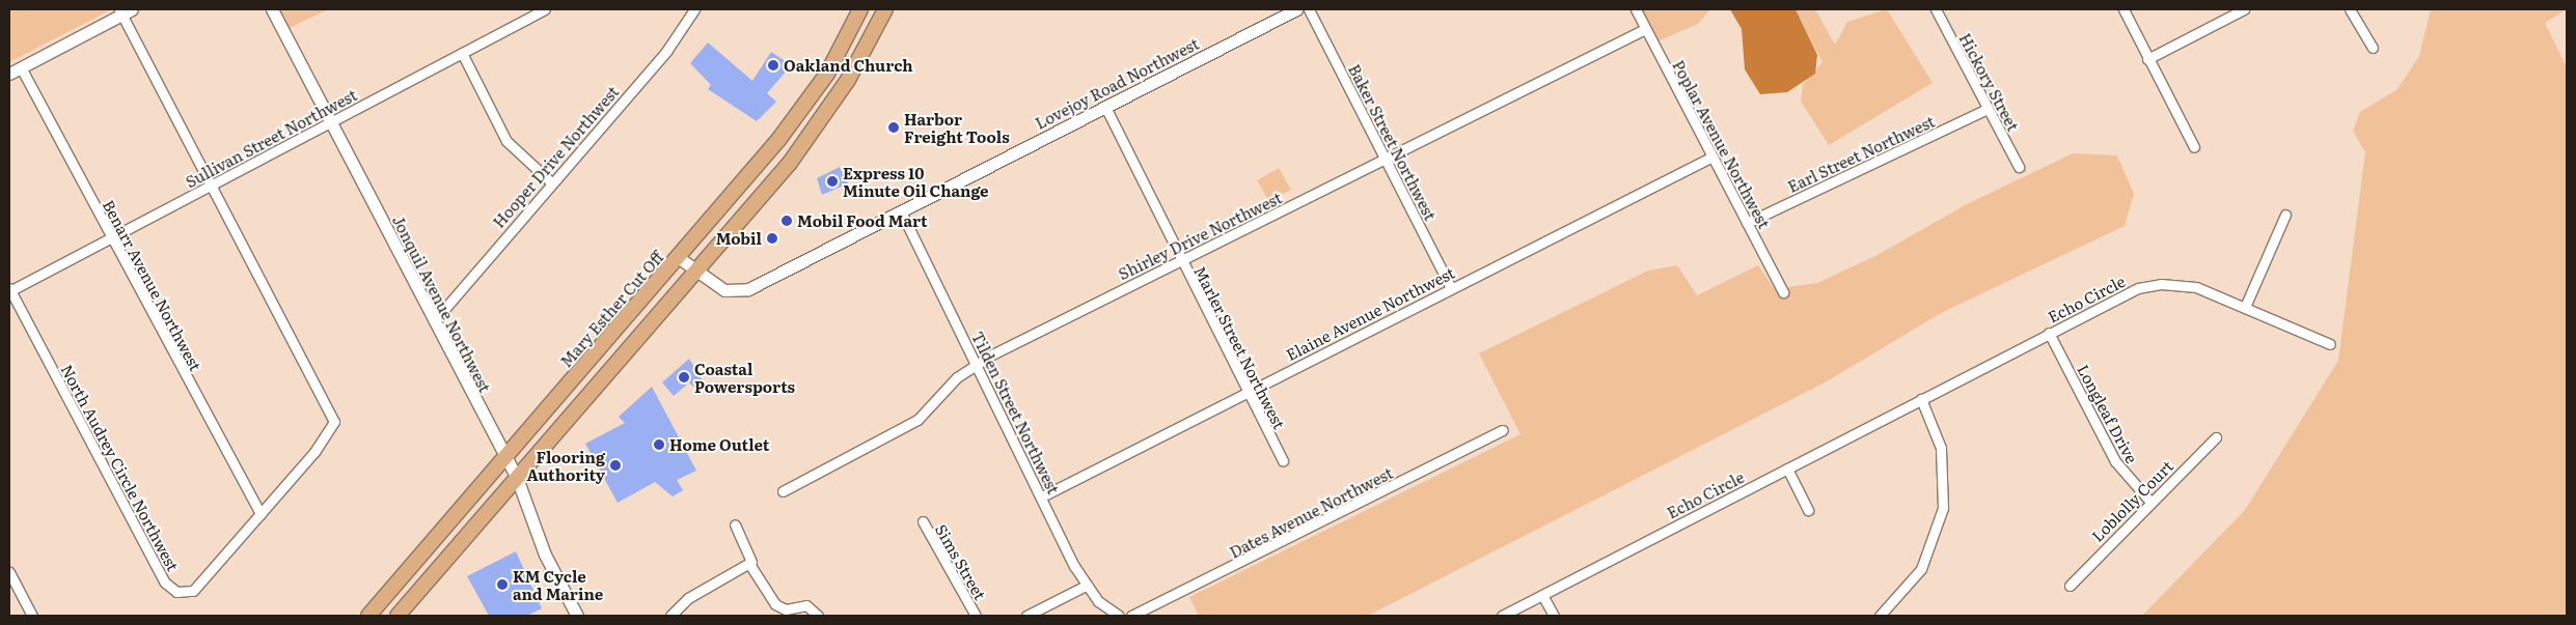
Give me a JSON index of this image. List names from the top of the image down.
{
  "streets": {
    "main road": ["Mary Esther Cut Off"],
    "street": [
      "Hickory Street",
      "Lovejoy Road Northwest",
      "Sullivan Street Northwest",
      "Baker Street Northwest",
      "Poplar Avenue Northwest",
      "Earl Street Northwest",
      "Hooper Drive Northwest",
      "Shirley Drive Northwest",
      "Benarr Avenue Northwest",
      "Echo Circle",
      "Jonquil Avenue Northwest",
      "Elaine Avenue Northwest",
      "Marler Street Northwest",
      "Tilden Street Northwest",
      "Longleaf Drive",
      "North Audrey Circle Northwest",
      "Loblolly Court",
      "Dates Avenue Northwest",
      "Sims Street"
    ]
  },
  "crossings": [
    ["Hickory Street", "Earl Street Northwest"],
    ["Lovejoy Road Northwest", "Mary Esther Cut Off"],
    ["Lovejoy Road Northwest", "Marler Street Northwest"],
    ["Lovejoy Road Northwest", "Tilden Street Northwest"],
    ["Sullivan Street Northwest", "Benarr Avenue Northwest"],
    ["Sullivan Street Northwest", "Jonquil Avenue Northwest"],
    ["Sullivan Street Northwest", "North Audrey Circle Northwest"],
    ["Baker Street Northwest", "Shirley Drive Northwest"],
    ["Baker Street Northwest", "Elaine Avenue Northwest"],
    ["Poplar Avenue Northwest", "Earl Street Northwest"],
    ["Poplar Avenue Northwest", "Shirley Drive Northwest"],
    ["Poplar Avenue Northwest", "Elaine Avenue Northwest"],
    ["Hooper Drive Northwest", "Jonquil Avenue Northwest"],
    ["Shirley Drive Northwest", "Marler Street Northwest"],
    ["Shirley Drive Northwest", "Tilden Street Northwest"],
    ["Benarr Avenue Northwest", "North Audrey Circle Northwest"],
    ["Echo Circle", "Longleaf Drive"],
    ["Jonquil Avenue Northwest", "Mary Esther Cut Off"],
    ["Elaine Avenue Northwest", "Marler Street Northwest"],
    ["Elaine Avenue Northwest", "Tilden Street Northwest"],
    ["Longleaf Drive", "Loblolly Court"]
  ],
  "places": [
    "Oakland Church",
    "Harbor Freight Tools",
    "Express 10 Minute Oil Change",
    "Mobil Food Mart",
    "Mobil",
    "Coastal Powersports",
    "Home Outlet",
    "Flooring Authority",
    "KM Cycle and Marine"
  ]
}
